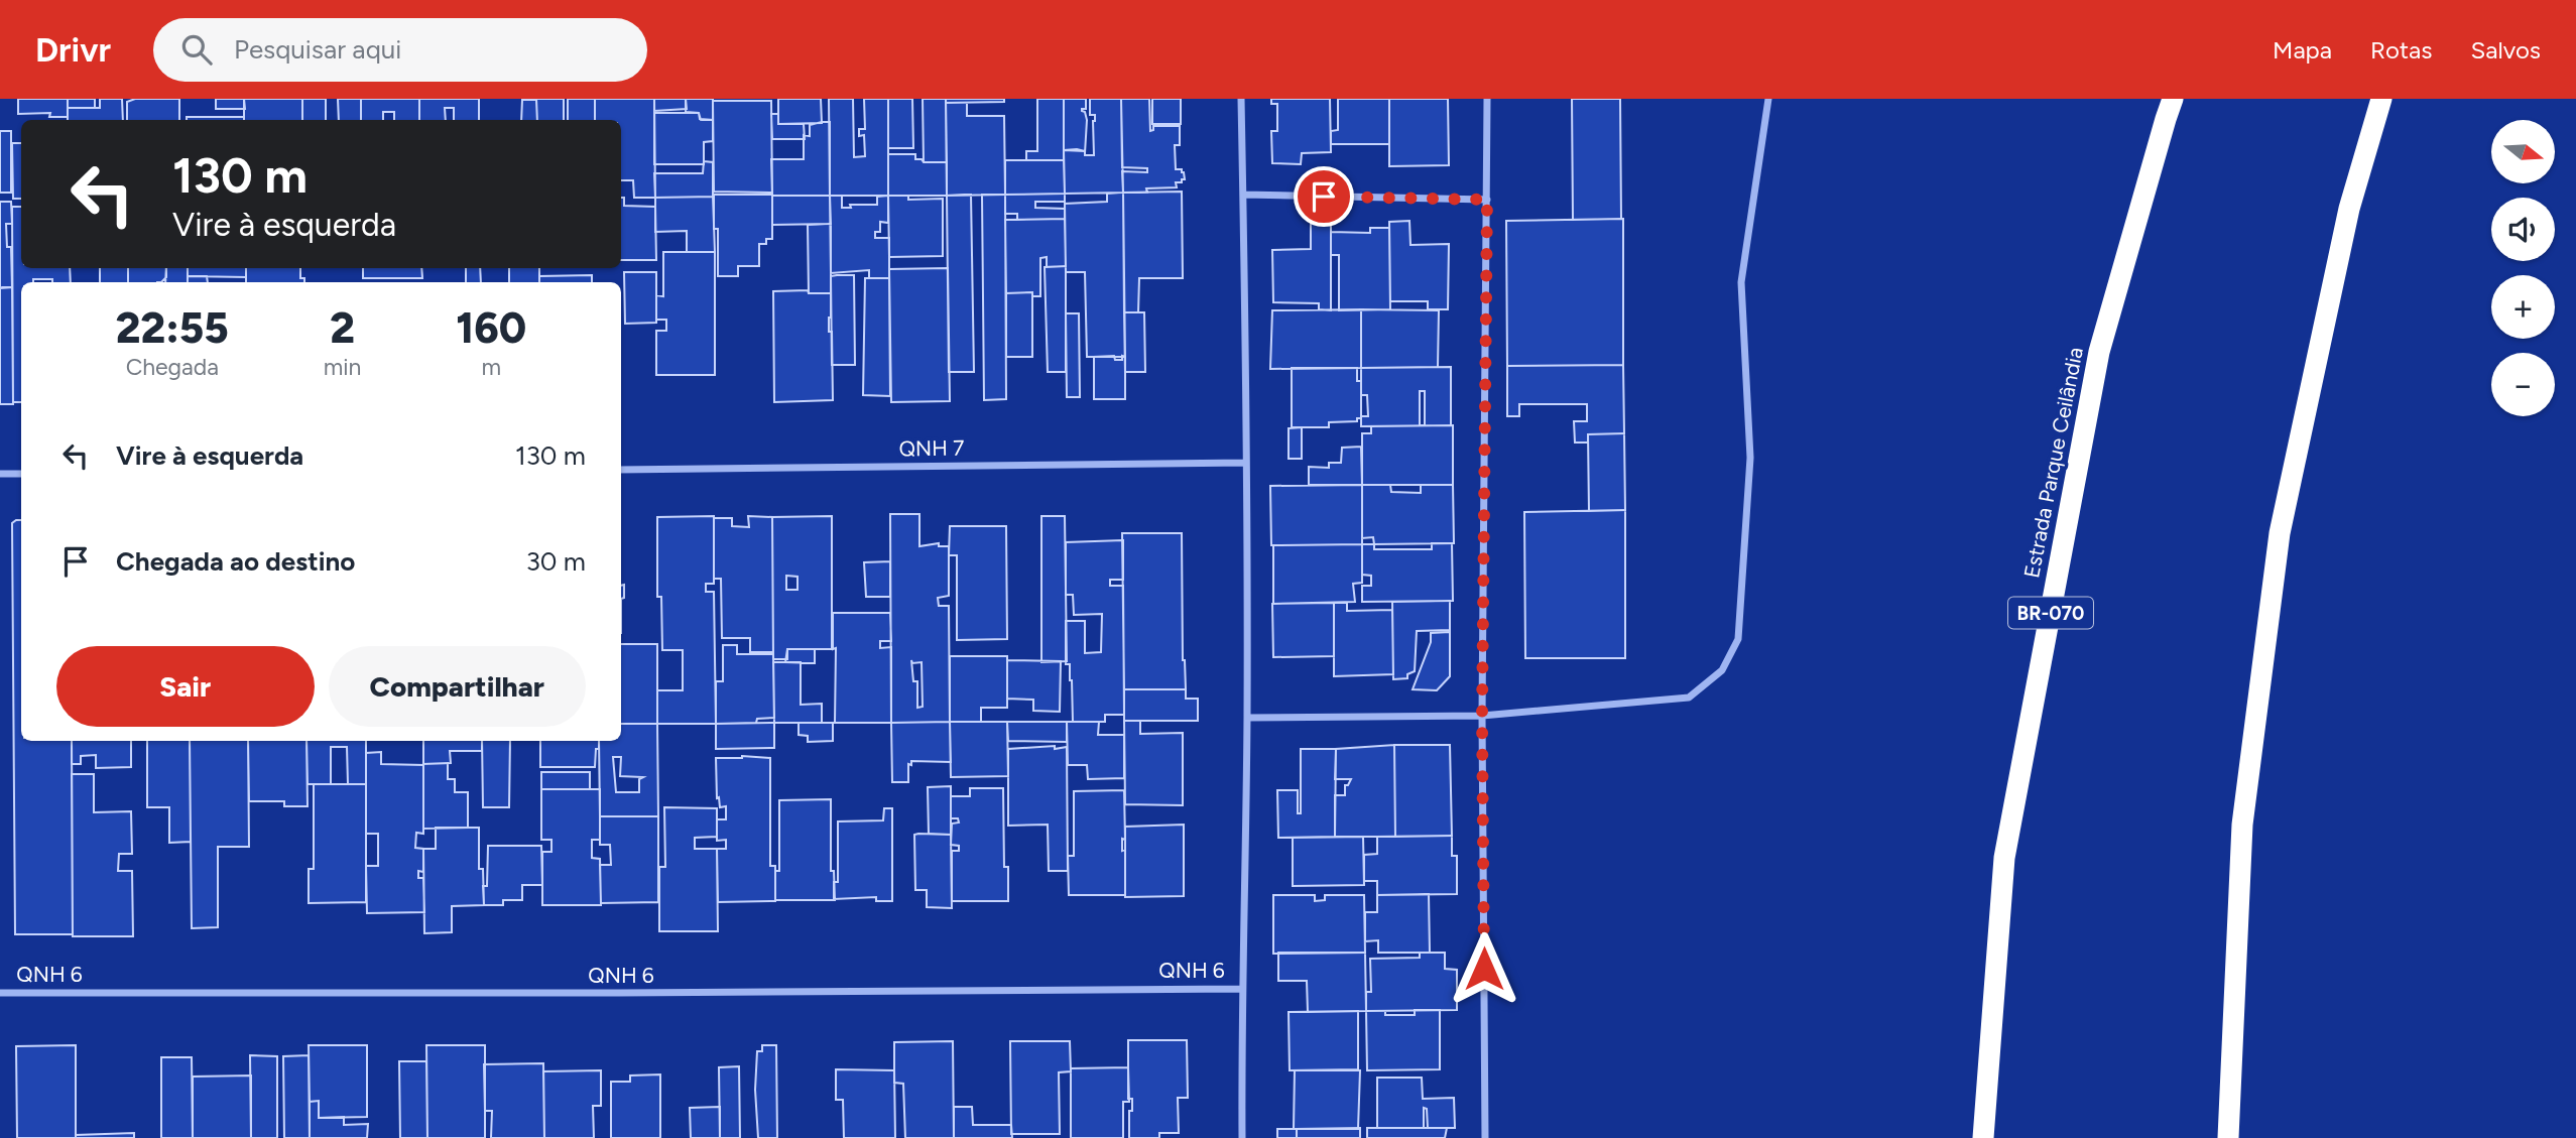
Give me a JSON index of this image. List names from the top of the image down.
{
  "streets": {
    "highway": ["Estrada Parque Ceilândia", "BR-070"],
    "street": ["QNH 7", "QNH 6"]
  },
  "north": "right",
  "page": {
    "header": "Drivr",
    "search": "Pesquisar aqui",
    "nav": ["Mapa", "Rotas", "Salvos"],
    "map_buttons": ["+", "−"],
    "turn": ["130 m", "Vire à esquerda"],
    "eta": [
      "22:55",
      "Chegada",
      "2",
      "min",
      "160",
      "m"
    ],
    "list": [
      {
        "name": "Vire à esquerda",
        "value": "130 m"
      },
      {
        "name": "Chegada ao destino",
        "value": "30 m"
      }
    ],
    "buttons": ["Sair", "Compartilhar"]
  }
}
